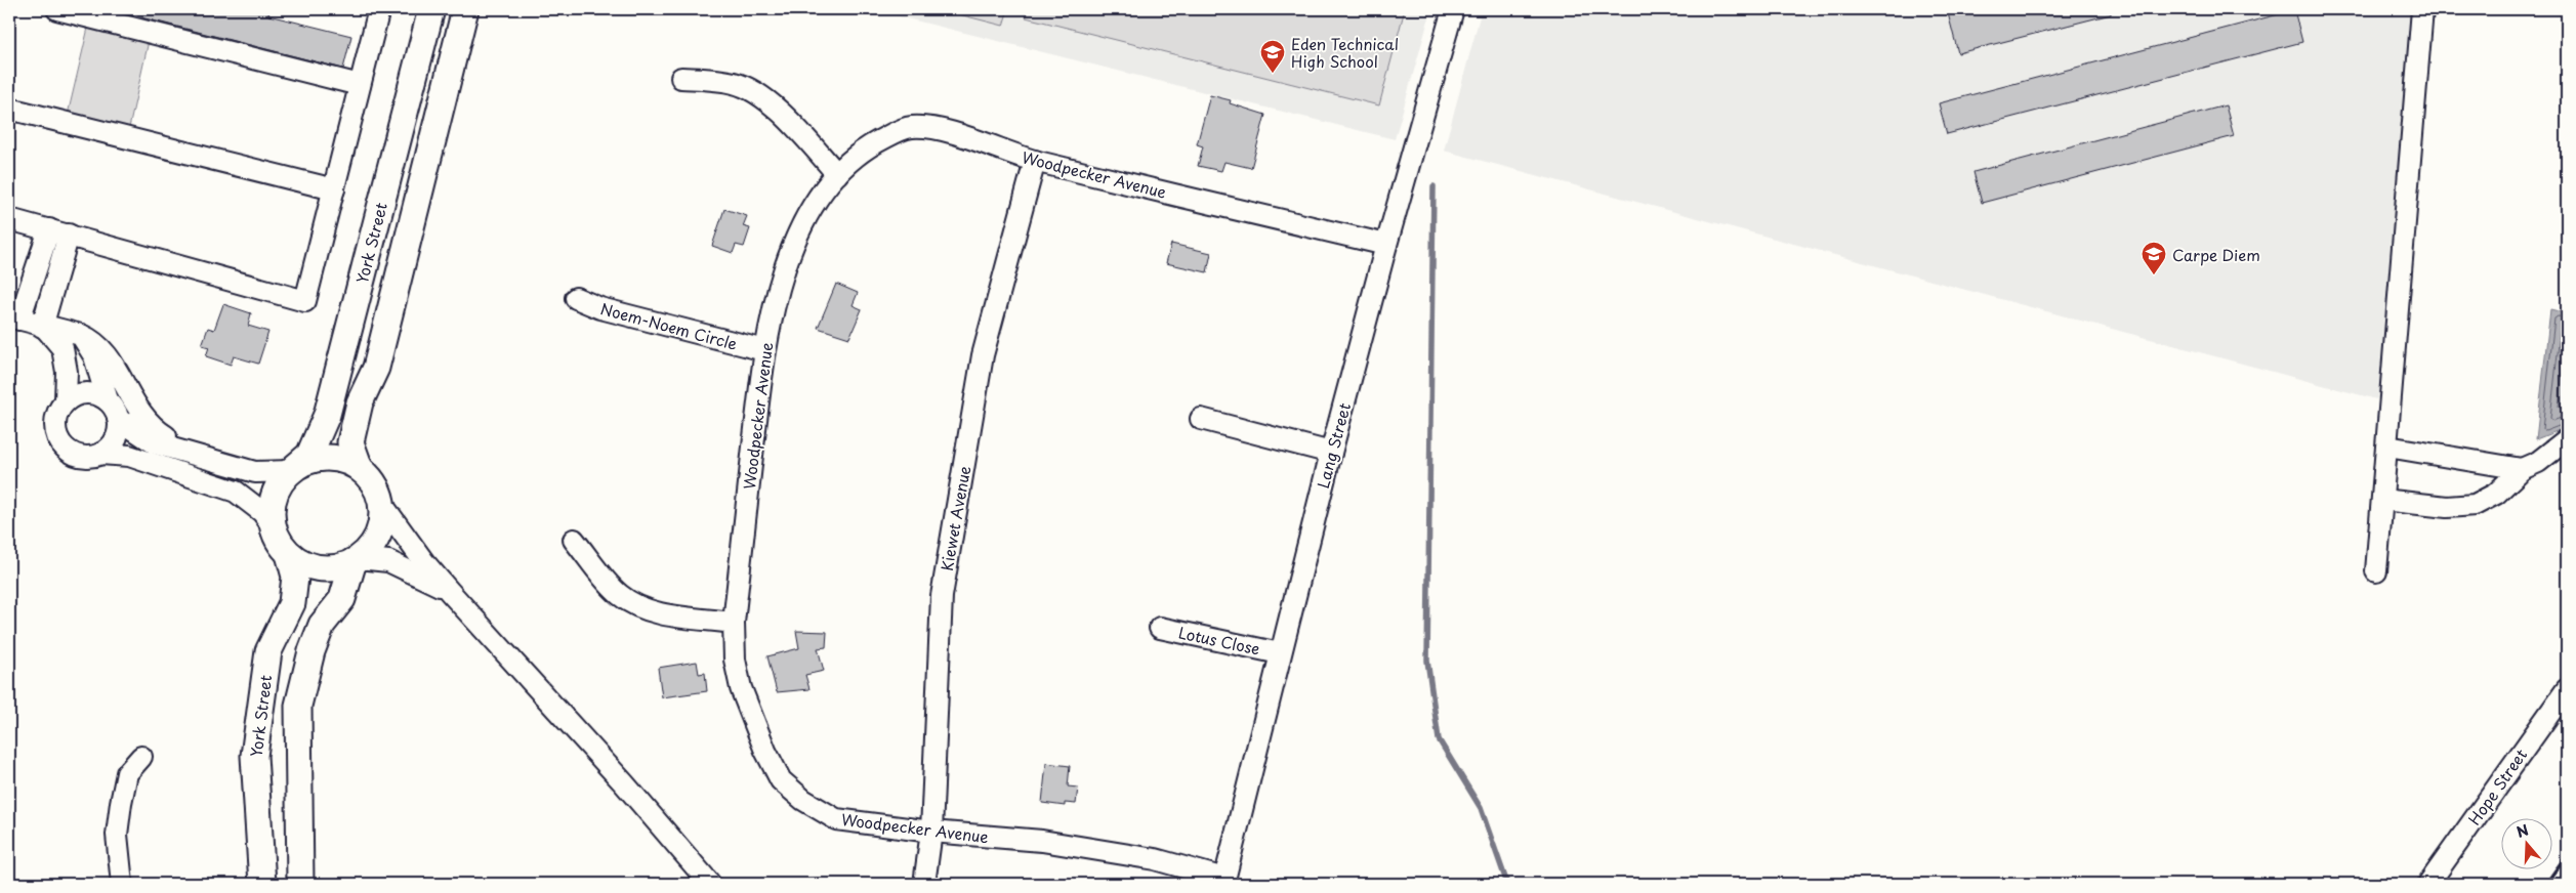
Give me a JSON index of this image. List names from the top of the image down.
{
  "streets": {
    "main road": ["York Street"],
    "street": [
      "Woodpecker Avenue",
      "Noem-Noem Circle",
      "Lang Street",
      "Kiewet Avenue",
      "Lotus Close",
      "Hope Street"
    ]
  },
  "crossings": [
    ["Woodpecker Avenue", "Noem-Noem Circle"],
    ["Woodpecker Avenue", "Lang Street"],
    ["Woodpecker Avenue", "Kiewet Avenue"],
    ["Lang Street", "Lotus Close"]
  ],
  "places": {
    "school or university": ["Eden Technical High School", "Carpe Diem"]
  },
  "north": "top"
}
